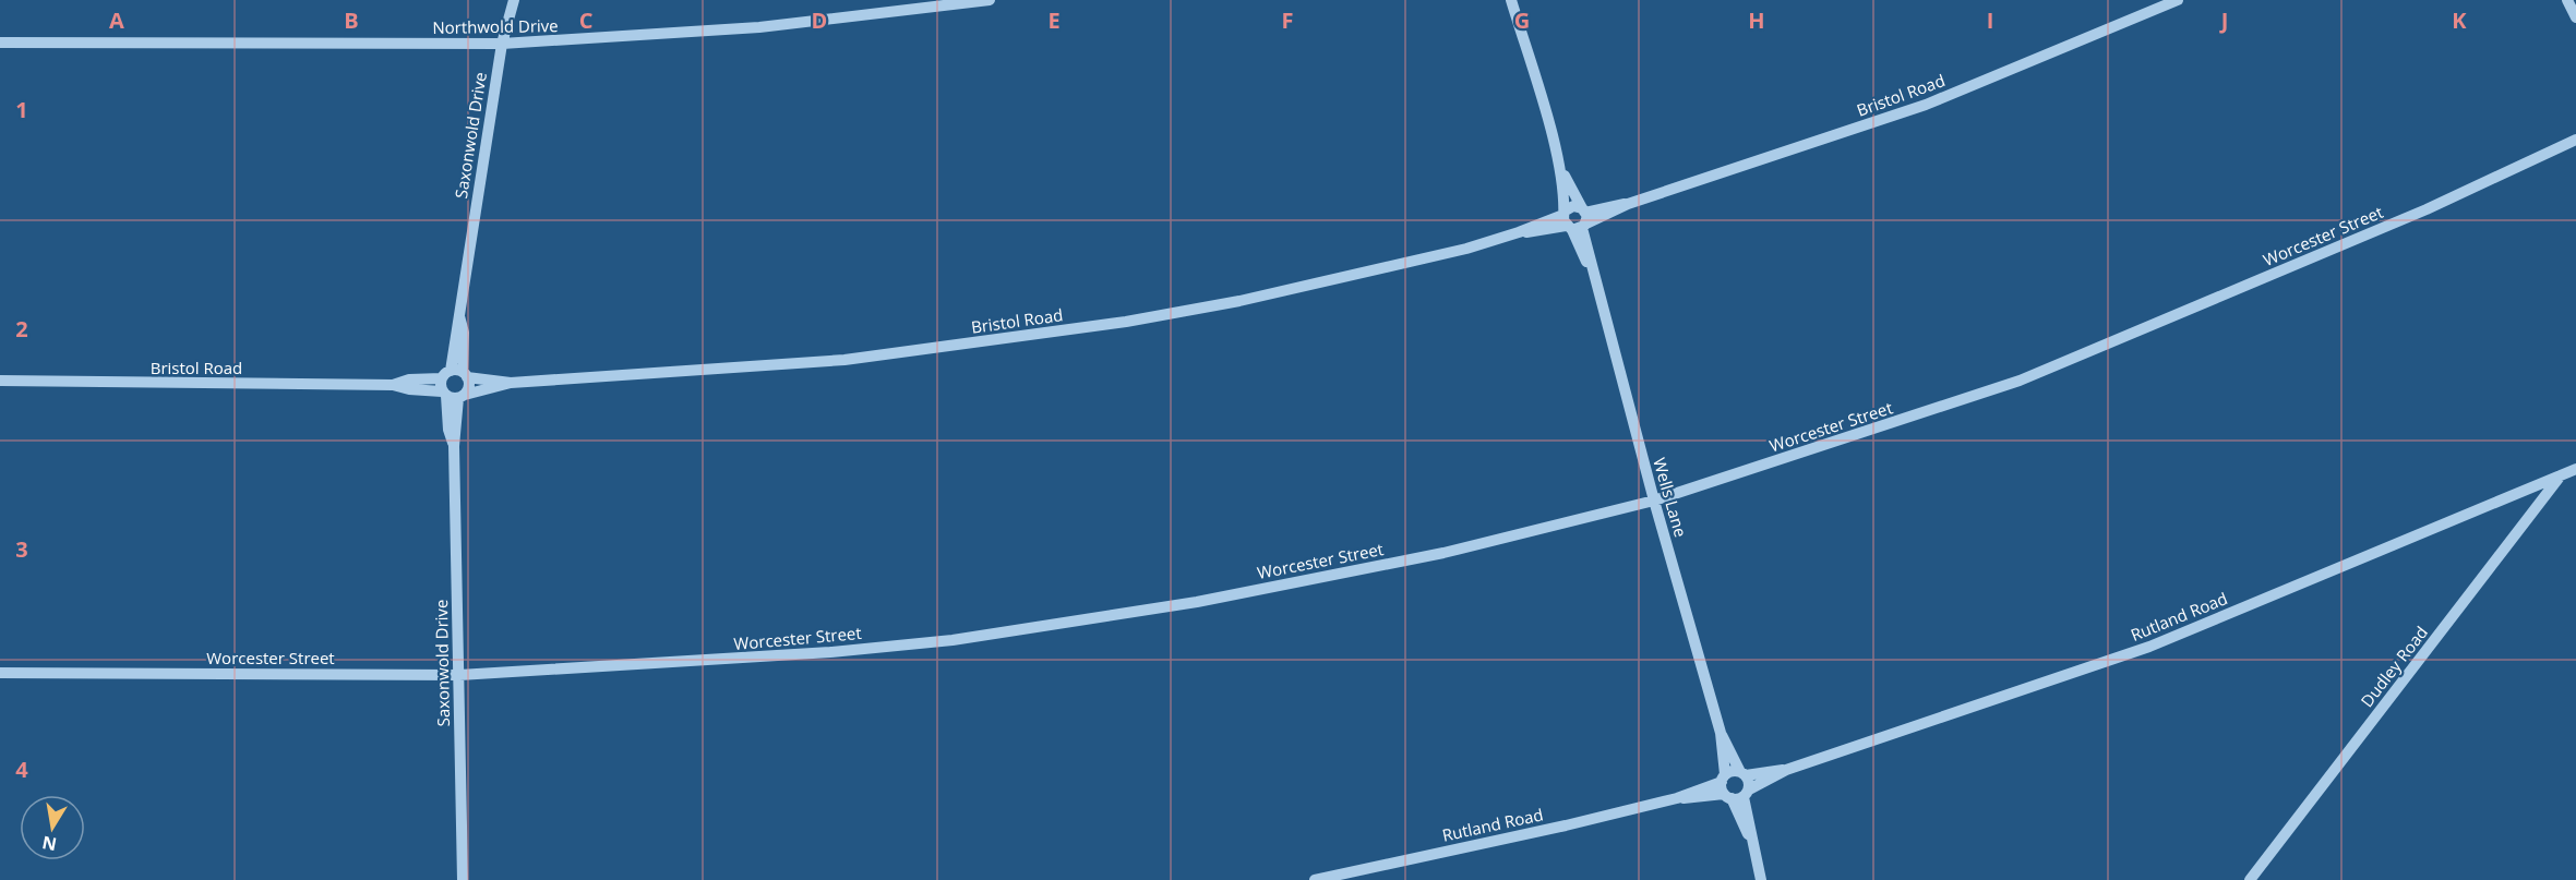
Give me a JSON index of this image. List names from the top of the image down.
{
  "streets": {
    "street": [
      "Northwold Drive",
      "Bristol Road",
      "Saxonwold Drive",
      "Worcester Street",
      "Wells Lane",
      "Rutland Road",
      "Dudley Road"
    ]
  },
  "crossings": [
    ["Northwold Drive", "Saxonwold Drive"],
    ["Bristol Road", "Saxonwold Drive"],
    ["Bristol Road", "Wells Lane"],
    ["Saxonwold Drive", "Worcester Street"],
    ["Worcester Street", "Wells Lane"],
    ["Wells Lane", "Rutland Road"],
    ["Rutland Road", "Dudley Road"]
  ],
  "north": "bottom",
  "grid": {
    "columns": [
      "A",
      "B",
      "C",
      "D",
      "E",
      "F",
      "G",
      "H",
      "I",
      "J",
      "K"
    ],
    "rows": [
      "1",
      "2",
      "3",
      "4"
    ]
  }
}
